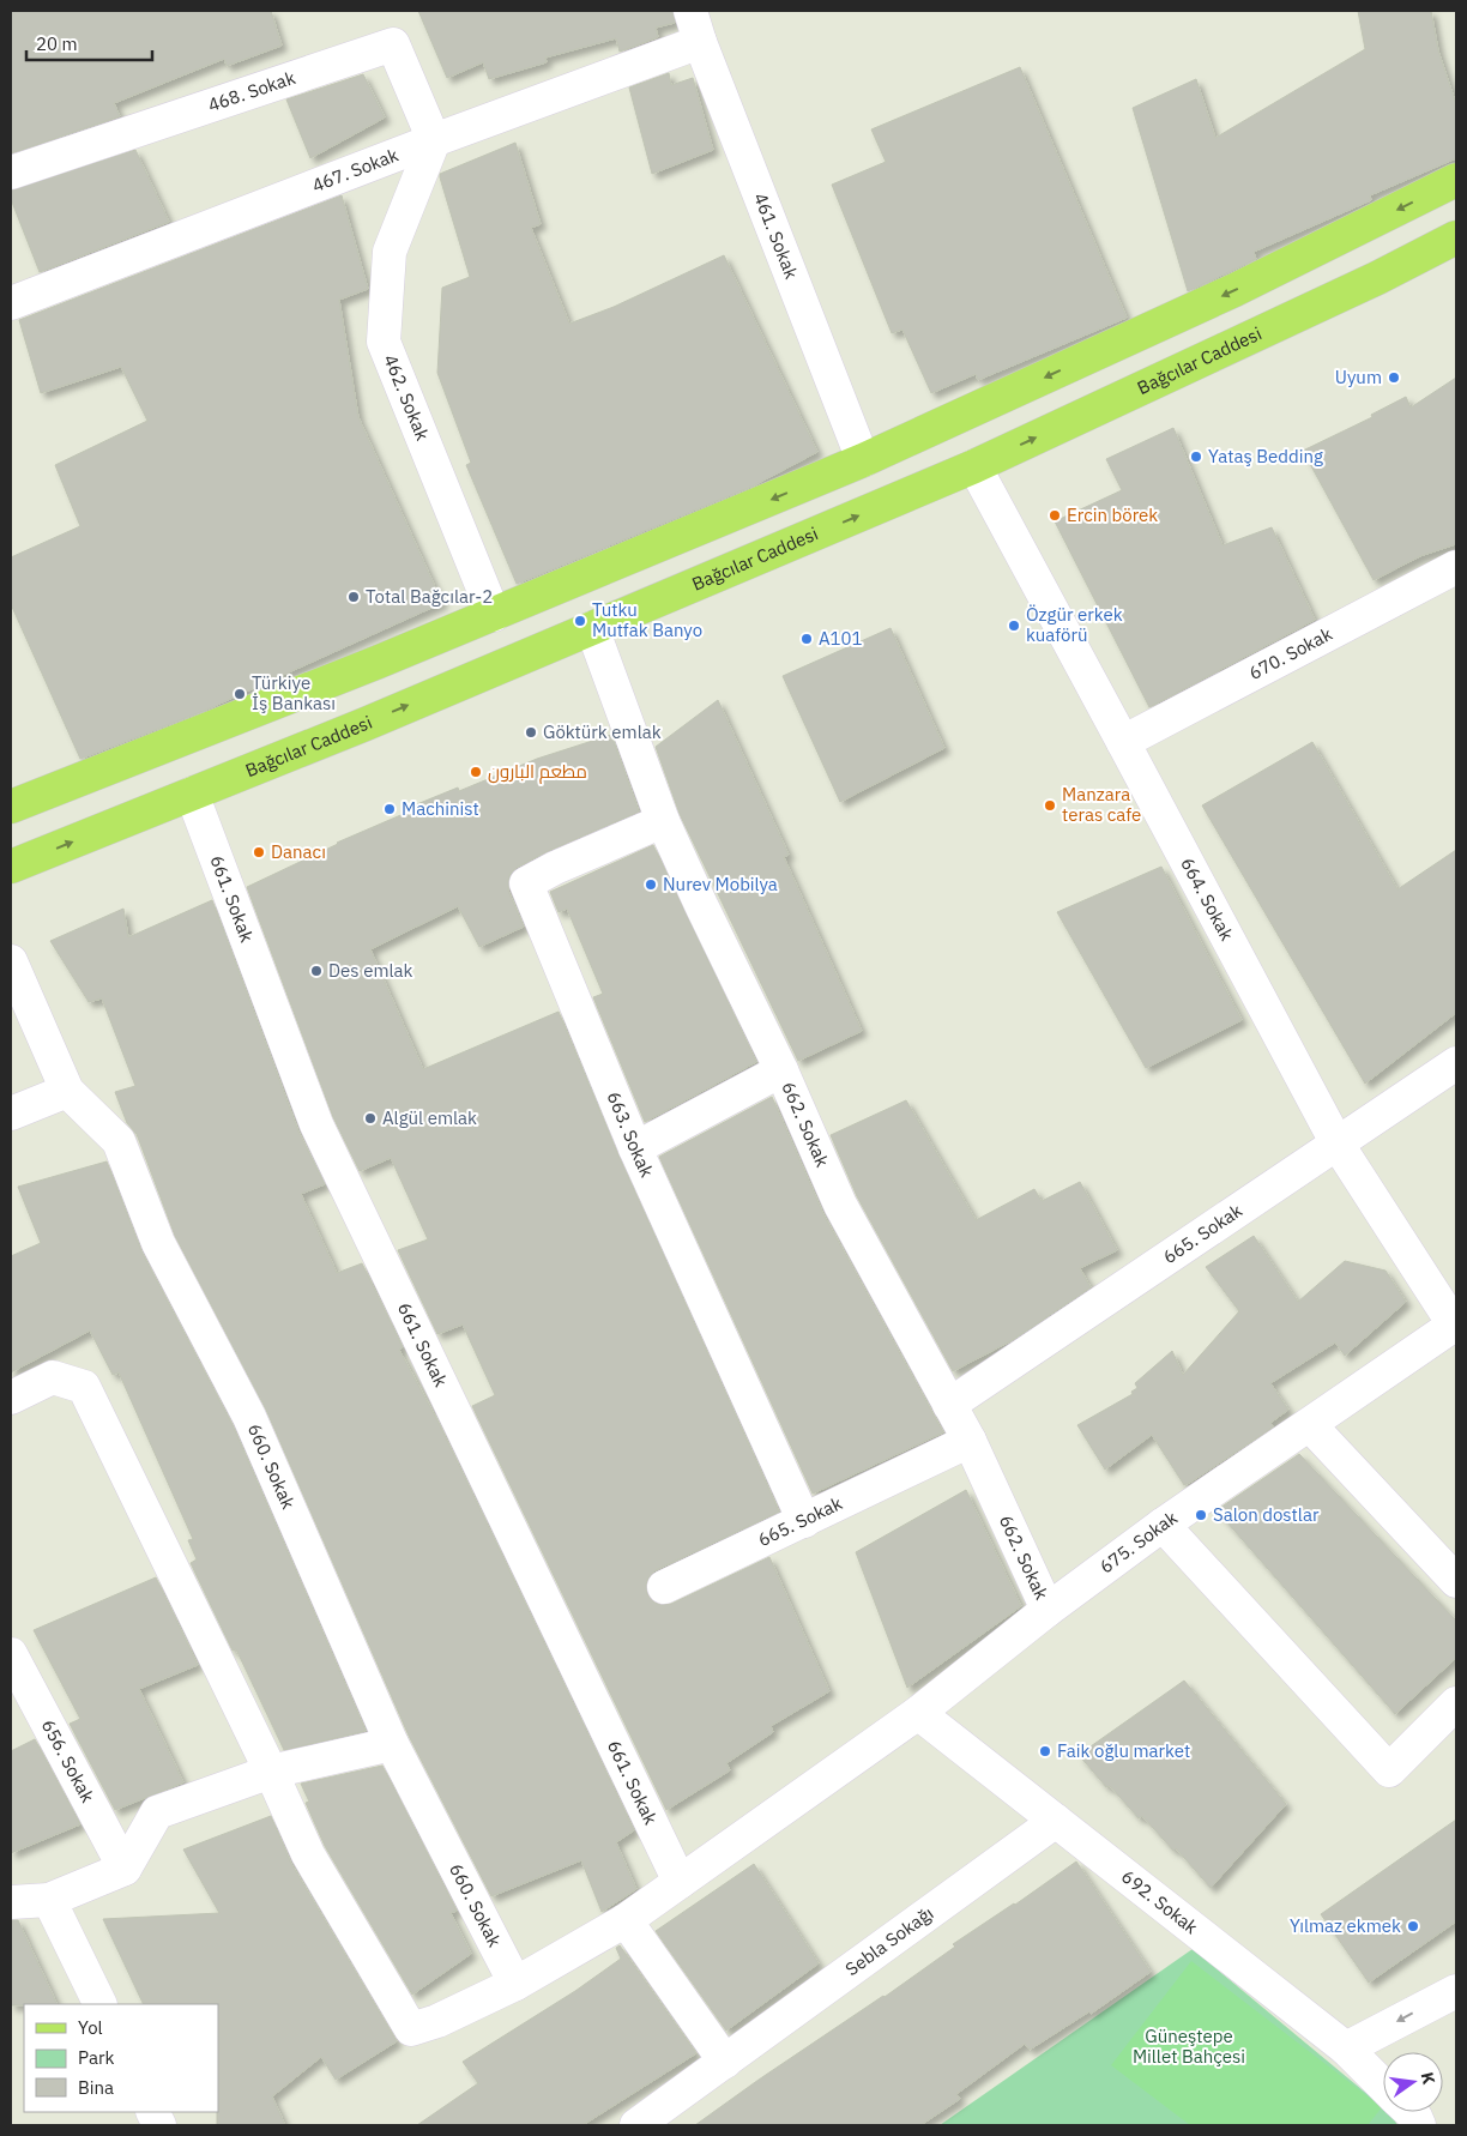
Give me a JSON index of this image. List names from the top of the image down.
{
  "streets": {
    "main road": ["Bağcılar Caddesi"],
    "street": [
      "468. Sokak",
      "467. Sokak",
      "461. Sokak",
      "462. Sokak",
      "670. Sokak",
      "661. Sokak",
      "664. Sokak",
      "662. Sokak",
      "663. Sokak",
      "665. Sokak",
      "660. Sokak",
      "675. Sokak",
      "656. Sokak",
      "692. Sokak",
      "Sebla Sokağı"
    ]
  },
  "crossings": [
    ["468. Sokak", "467. Sokak"],
    ["468. Sokak", "462. Sokak"],
    ["467. Sokak", "461. Sokak"],
    ["467. Sokak", "462. Sokak"],
    ["Bağcılar Caddesi", "661. Sokak"],
    ["Bağcılar Caddesi", "664. Sokak"],
    ["Bağcılar Caddesi", "662. Sokak"],
    ["670. Sokak", "664. Sokak"],
    ["661. Sokak", "675. Sokak"],
    ["664. Sokak", "665. Sokak"],
    ["664. Sokak", "675. Sokak"],
    ["662. Sokak", "663. Sokak"],
    ["662. Sokak", "665. Sokak"],
    ["662. Sokak", "675. Sokak"],
    ["663. Sokak", "665. Sokak"],
    ["660. Sokak", "675. Sokak"],
    ["675. Sokak", "692. Sokak"],
    ["692. Sokak", "Sebla Sokağı"]
  ],
  "parks": ["Güneştepe Millet Bahçesi"],
  "places": [
    "Uyum",
    "Yataş Bedding",
    "Ercin börek",
    "Total Bağcılar-2",
    "Tutku Mutfak Banyo",
    "Özgür erkek kuaförü",
    "A101",
    "Türkiye İş Bankası",
    "Göktürk emlak",
    "مطعم البارون",
    "Manzara teras cafe",
    "Machinist",
    "Danacı",
    "Nurev Mobilya",
    "Des emlak",
    "Algül emlak",
    "Salon dostlar",
    "Faik oğlu market",
    "Yılmaz ekmek"
  ],
  "legend": ["Yol", "Park", "Bina"],
  "scale_bar": "20 m",
  "north": "right"
}
